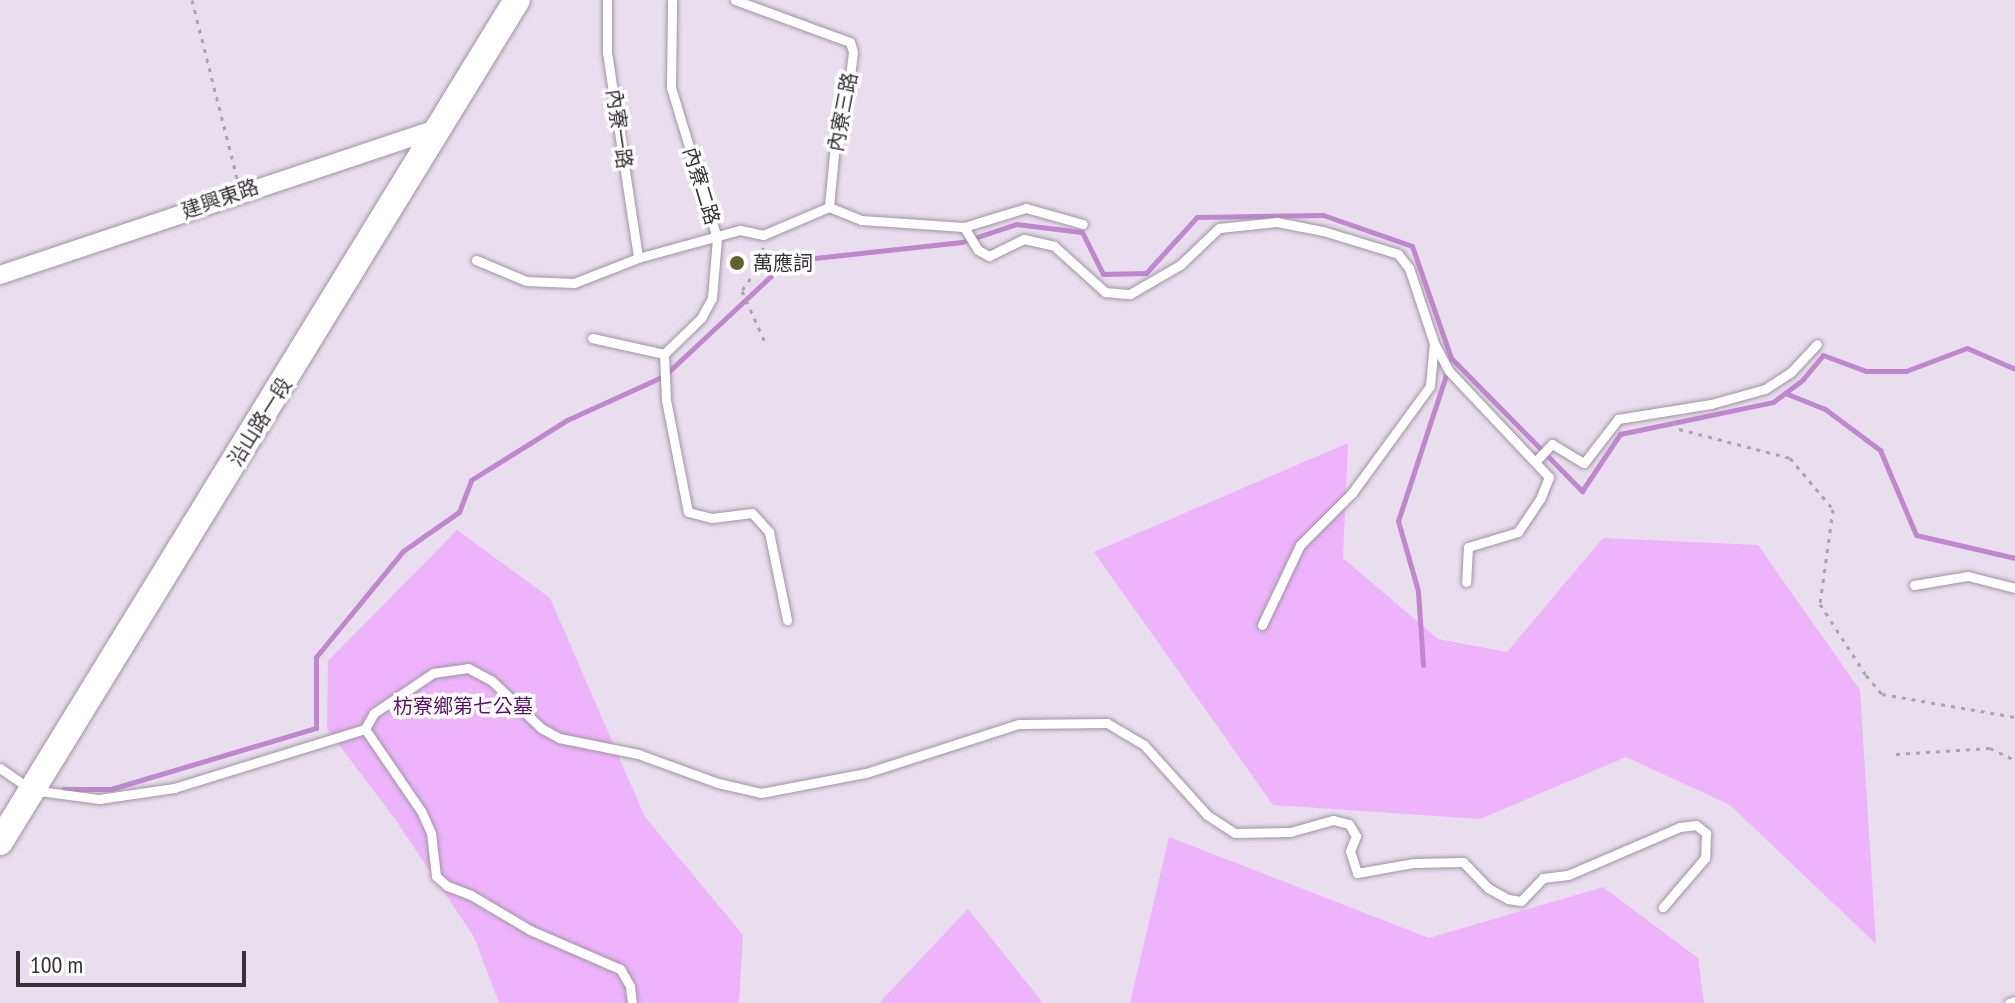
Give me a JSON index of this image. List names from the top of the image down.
{
  "streets": {
    "main road": ["沿山路一段"],
    "street": ["建興東路"],
    "lane": ["內寮三路", "內寮一路", "內寮二路"]
  },
  "crossings": [
    ["建興東路", "沿山路一段"]
  ],
  "parks": ["枋寮鄉第七公墓"],
  "places": ["萬應詞"],
  "scale_bar": "100 m"
}
